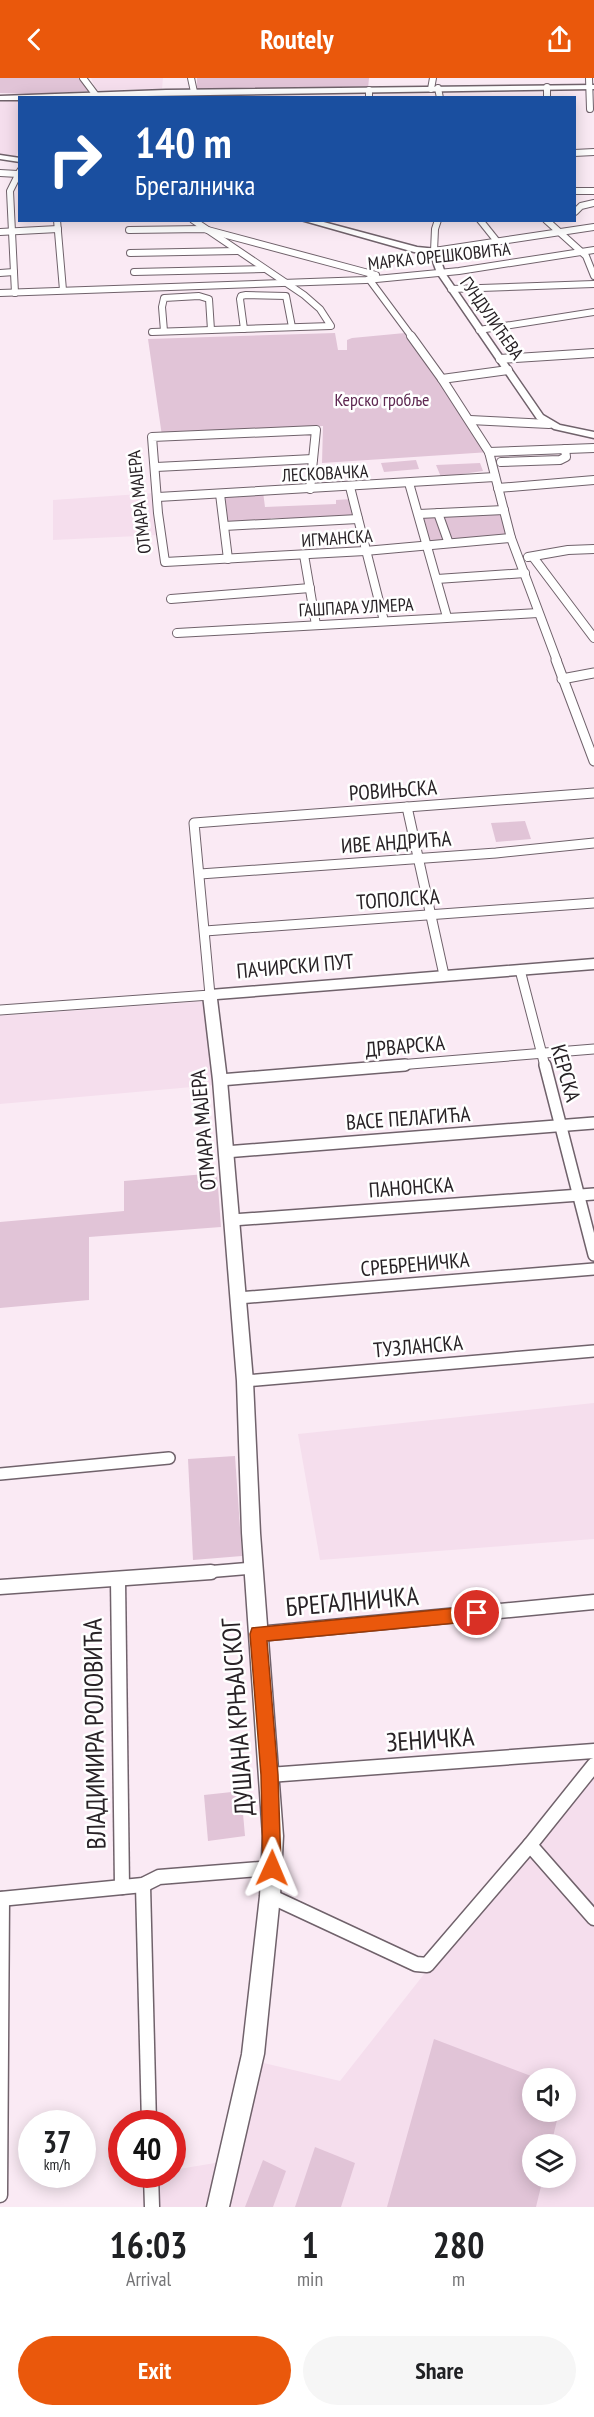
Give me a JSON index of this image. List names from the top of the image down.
{
  "streets": {
    "street": [
      "МАРКА ОРЕШКОВИЋА",
      "ГУНДУЛИЋЕВА",
      "ЛЕСКОВАЧКА",
      "ОТМАРА МАЈЕРА",
      "ИГМАНСКА",
      "ГАШПАРА УЛМЕРА",
      "РОВИЊСКА",
      "ИВЕ АНДРИЋА",
      "ТОПОЛСКА",
      "ПАЧИРСКИ ПУТ",
      "ДРВАРСКА",
      "КЕРСКА",
      "ВАСЕ ПЕЛАГИЋА",
      "ПАНОНСКА",
      "СРЕБРЕНИЧКА",
      "ТУЗЛАНСКА",
      "БРЕГАЛНИЧКА",
      "ДУШАНА КРЊАЈСКОГ",
      "ВЛАДИМИРА РОЛОВИЋА",
      "ЗЕНИЧКА"
    ]
  },
  "crossings": [
    ["МАРКА ОРЕШКОВИЋА", "ГУНДУЛИЋЕВА"],
    ["ЛЕСКОВАЧКА", "ОТМАРА МАЈЕРА"],
    ["ОТМАРА МАЈЕРА", "ИГМАНСКА"],
    ["ОТМАРА МАЈЕРА", "РОВИЊСКА"],
    ["ОТМАРА МАЈЕРА", "ИВЕ АНДРИЋА"],
    ["ОТМАРА МАЈЕРА", "ТОПОЛСКА"],
    ["ОТМАРА МАЈЕРА", "ПАЧИРСКИ ПУТ"],
    ["ОТМАРА МАЈЕРА", "ДРВАРСКА"],
    ["ОТМАРА МАЈЕРА", "ВАСЕ ПЕЛАГИЋА"],
    ["ОТМАРА МАЈЕРА", "ПАНОНСКА"],
    ["ОТМАРА МАЈЕРА", "СРЕБРЕНИЧКА"],
    ["ОТМАРА МАЈЕРА", "ТУЗЛАНСКА"],
    ["ОТМАРА МАЈЕРА", "ДУШАНА КРЊАЈСКОГ"],
    ["ПАЧИРСКИ ПУТ", "КЕРСКА"],
    ["ДРВАРСКА", "КЕРСКА"],
    ["КЕРСКА", "ВАСЕ ПЕЛАГИЋА"],
    ["КЕРСКА", "ПАНОНСКА"],
    ["БРЕГАЛНИЧКА", "ДУШАНА КРЊАЈСКОГ"],
    ["ДУШАНА КРЊАЈСКОГ", "ЗЕНИЧКА"]
  ],
  "parks": ["Керско гробље"],
  "page": {
    "header": "Routely",
    "turn": ["140 m", "Брегалничка"],
    "speed": "37 km/h",
    "limit": "40",
    "eta": [
      "16:03",
      "Arrival",
      "1",
      "min",
      "280",
      "m"
    ],
    "buttons": ["Exit", "Share"]
  }
}
